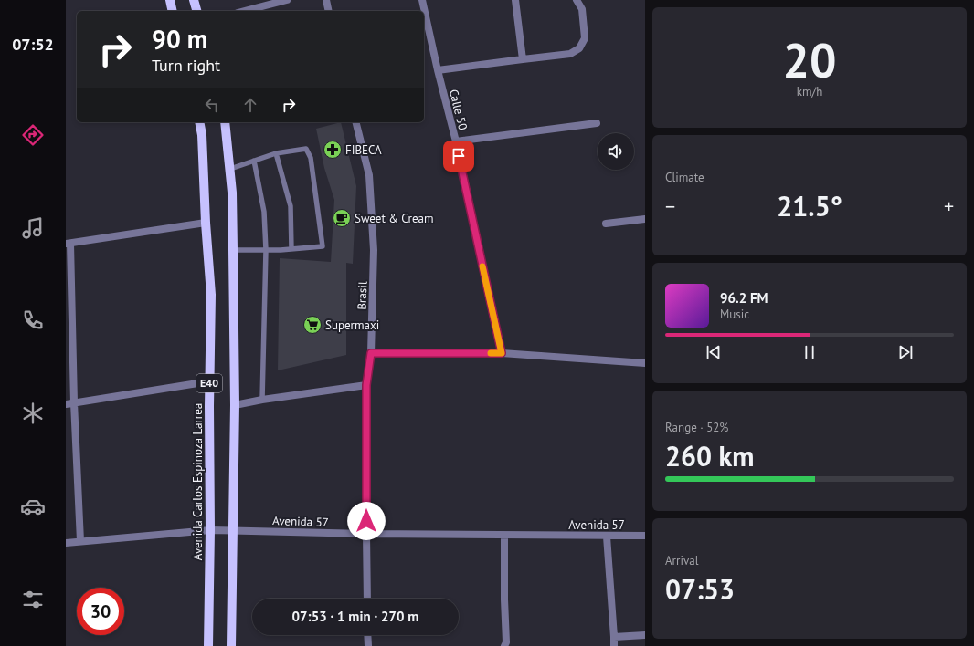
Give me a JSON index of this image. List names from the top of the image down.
{
  "streets": {
    "main road": ["E40", "Avenida Carlos Espinoza Larrea"],
    "street": ["Calle 50", "Brasil", "Avenida 57"]
  },
  "crossings": [
    ["Brasil", "Avenida 57"],
    ["E40", "Avenida 57"],
    ["Avenida Carlos Espinoza Larrea", "Avenida 57"]
  ],
  "places": {
    "pharmacy": ["FIBECA"],
    "cafe": ["Sweet & Cream"],
    "supermarket": ["Supermaxi"]
  },
  "page": {
    "tabs": "07:52",
    "tile": [
      ["20", "km/h"],
      "Climate",
      ["Range · 52%", "260 km"],
      ["Arrival", "07:53"]
    ],
    "turn": ["90 m", "Turn right"],
    "heat": ["−", "21.5°", "+"],
    "song": ["96.2 FM", "Music"],
    "limit": "30",
    "trip": "07:53 · 1 min · 270 m"
  }
}
